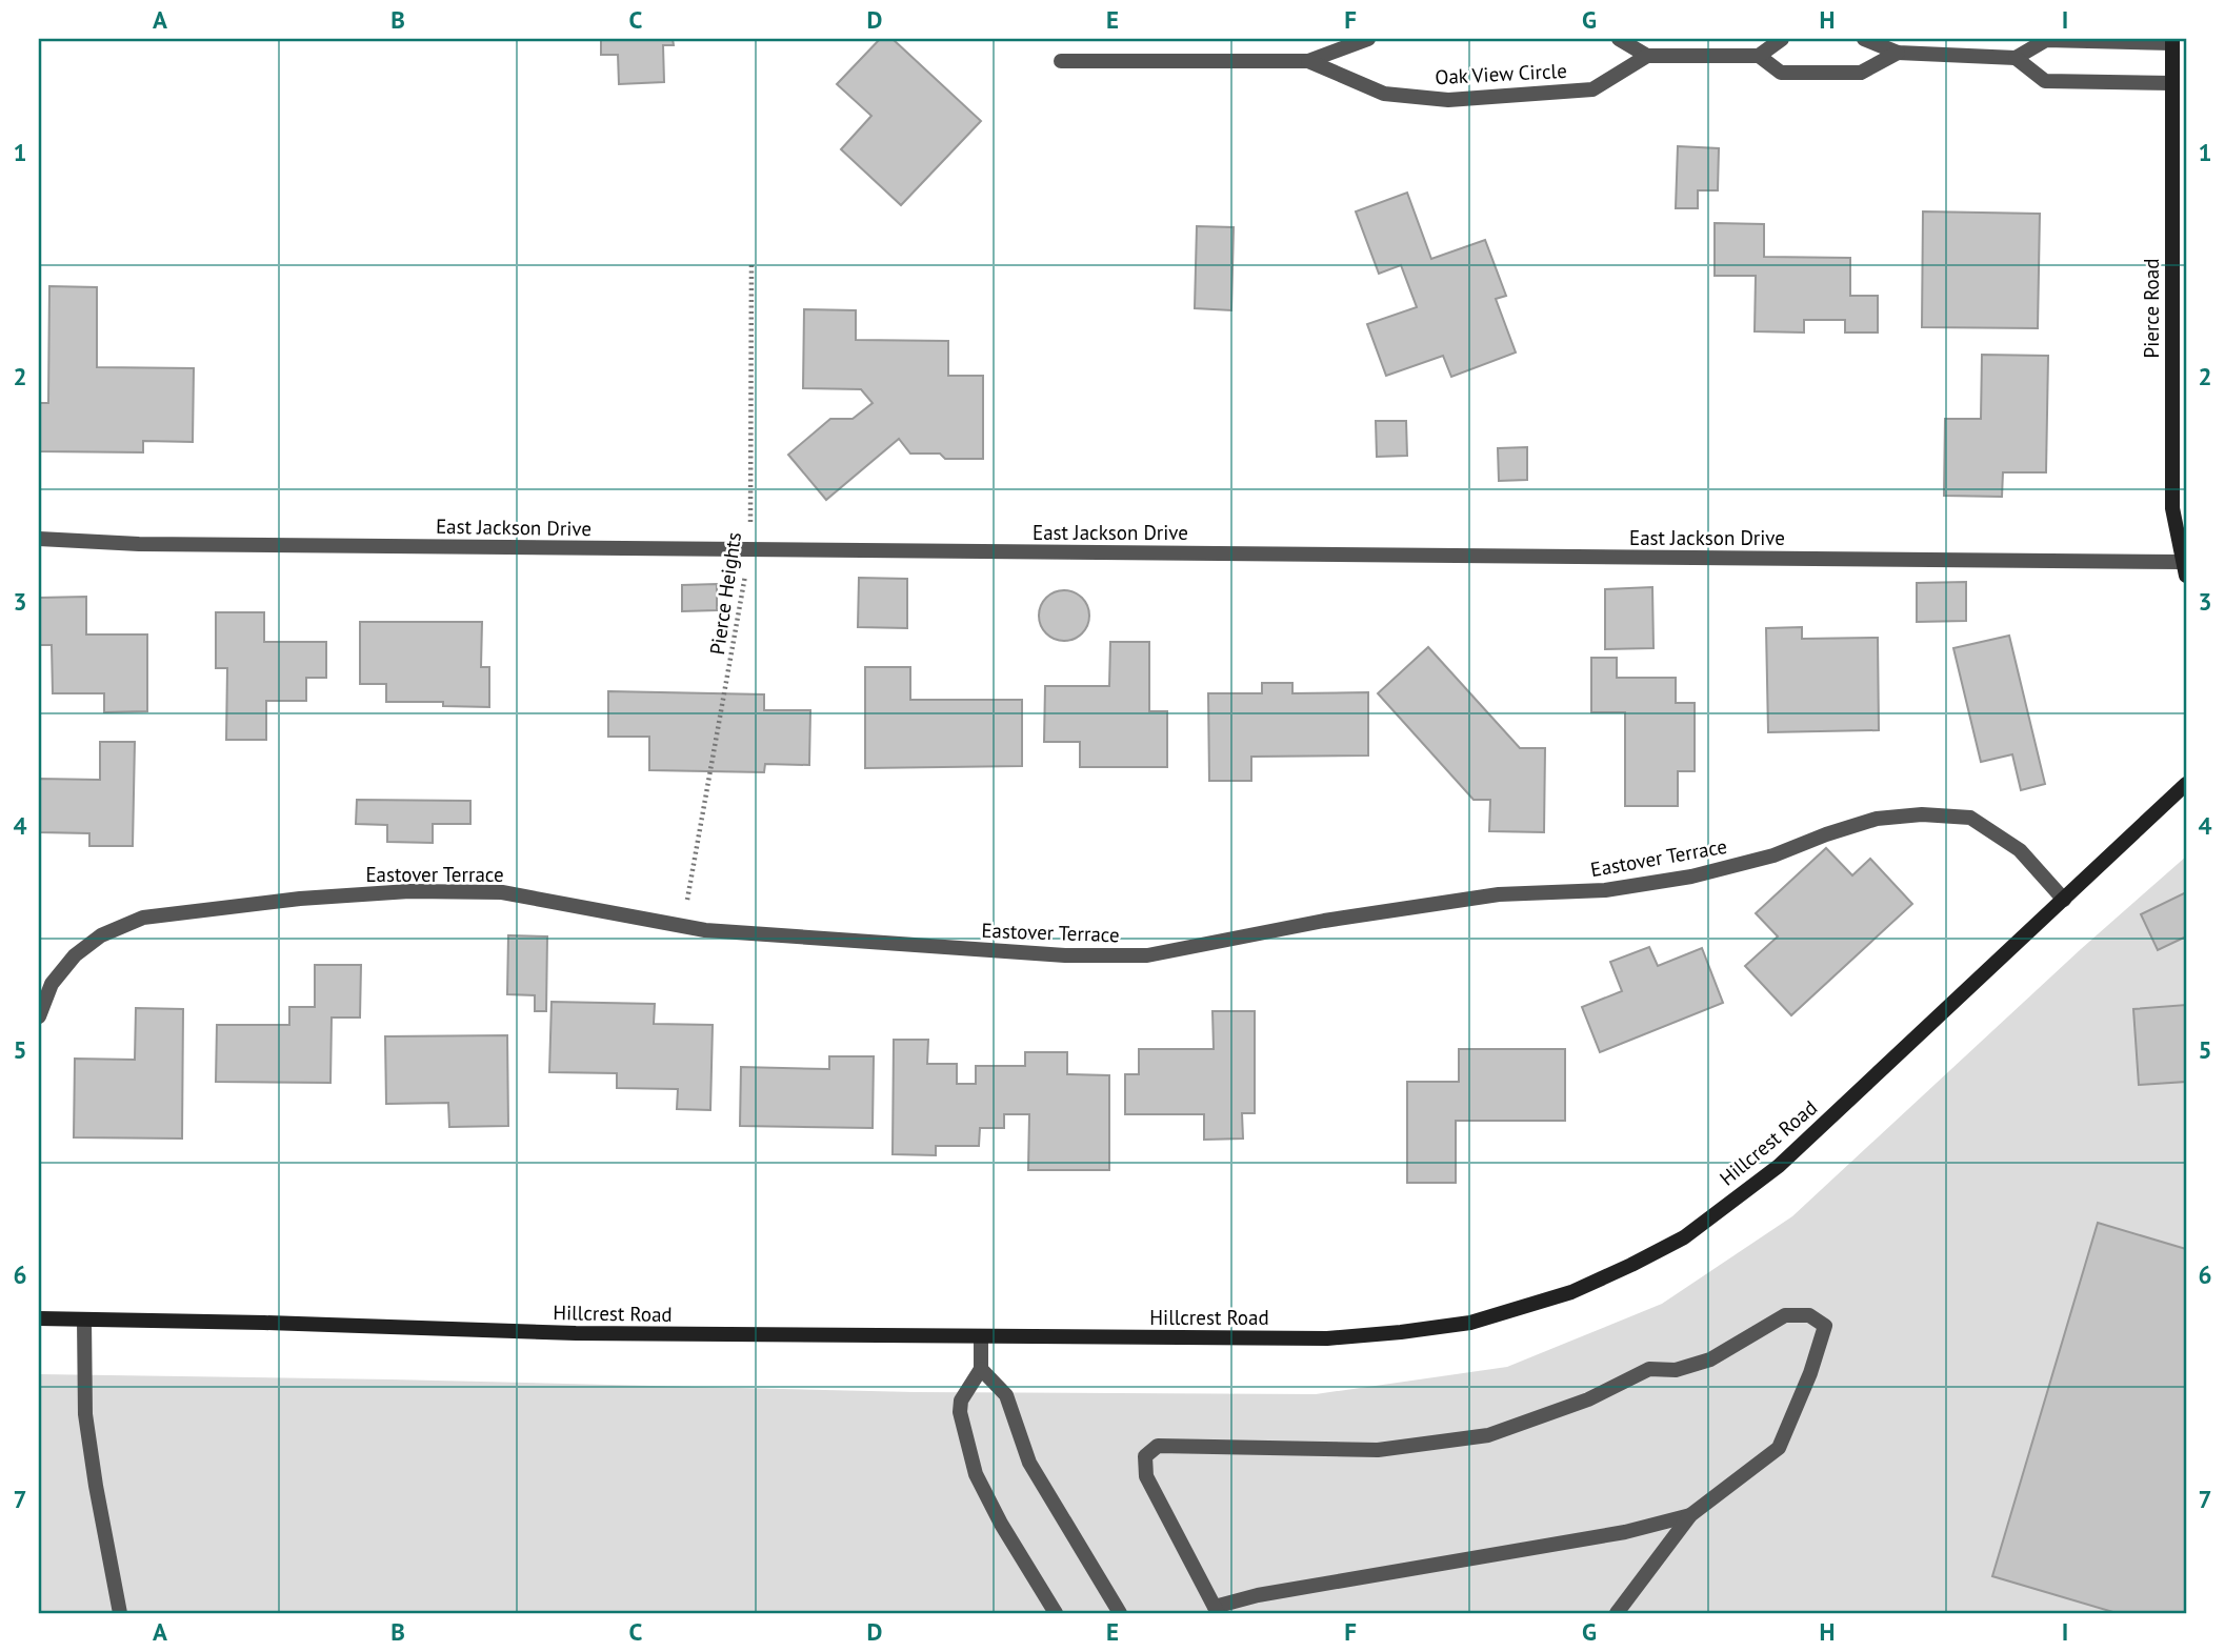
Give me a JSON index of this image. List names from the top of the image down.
{
  "streets": {
    "street": [
      "Oak View Circle",
      "Pierce Road",
      "East Jackson Drive",
      "Eastover Terrace",
      "Hillcrest Road"
    ],
    "path": ["Pierce Heights"]
  },
  "crossings": [
    ["Pierce Road", "East Jackson Drive"],
    ["East Jackson Drive", "Pierce Heights"],
    ["Pierce Heights", "Eastover Terrace"],
    ["Eastover Terrace", "Hillcrest Road"]
  ],
  "grid": {
    "columns": [
      "A",
      "B",
      "C",
      "D",
      "E",
      "F",
      "G",
      "H",
      "I"
    ],
    "rows": [
      "1",
      "2",
      "3",
      "4",
      "5",
      "6",
      "7"
    ]
  }
}
